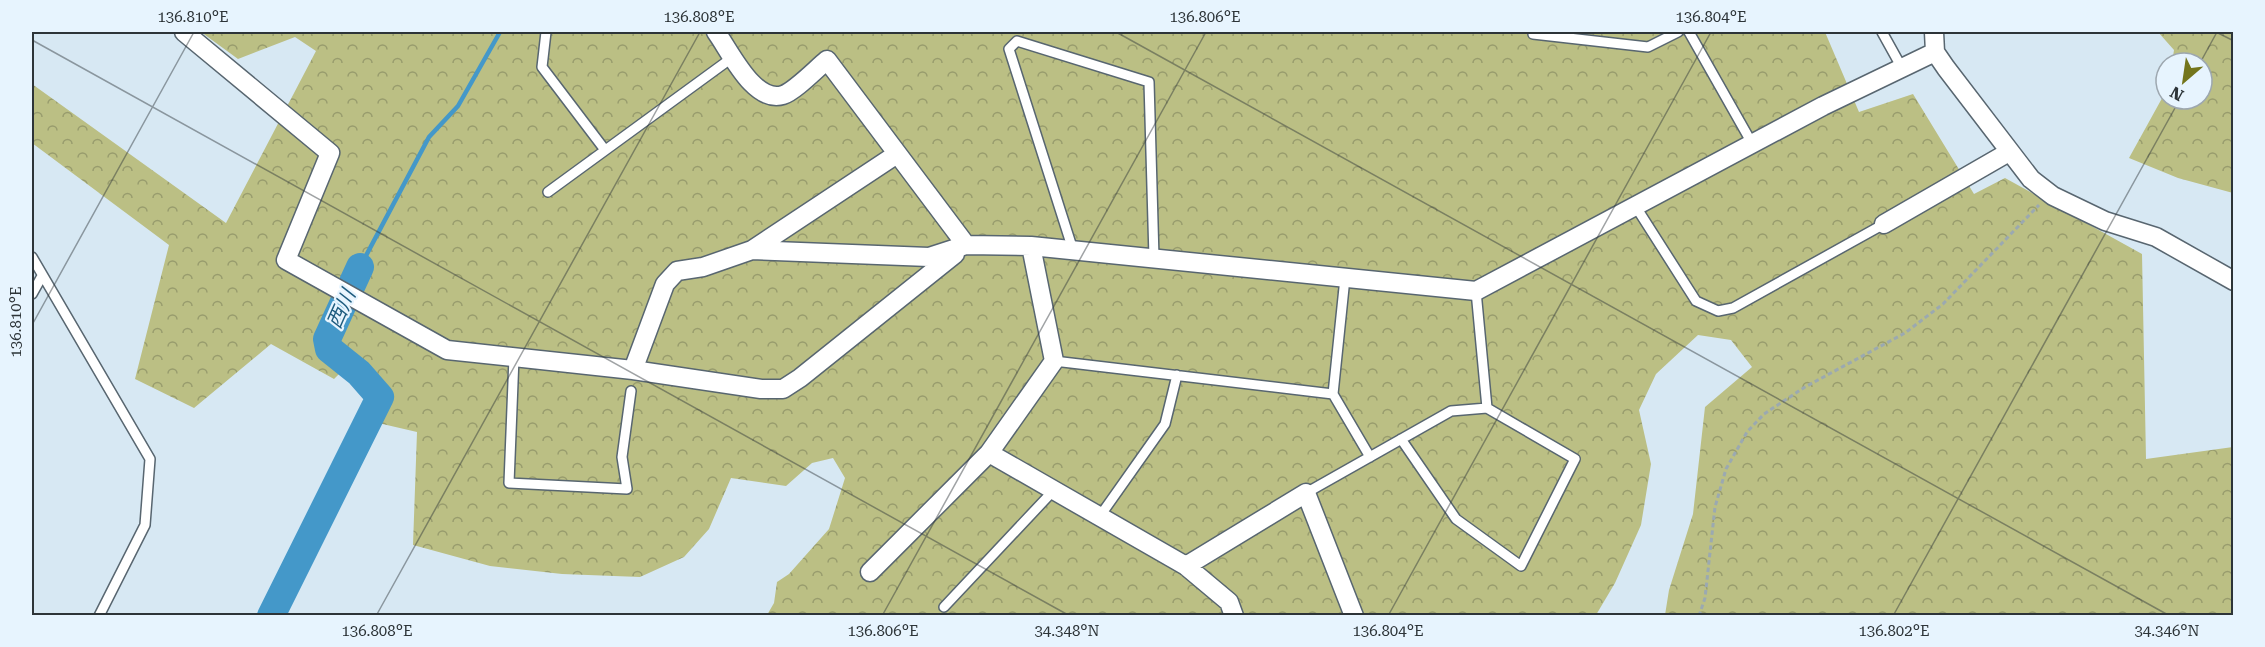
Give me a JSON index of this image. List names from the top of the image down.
{
  "water": ["西川"],
  "north": "bottom left",
  "coordinates": [
    "136.810°E",
    "136.808°E",
    "136.806°E",
    "136.804°E",
    "34.348°N",
    "136.802°E",
    "34.346°N"
  ]
}
